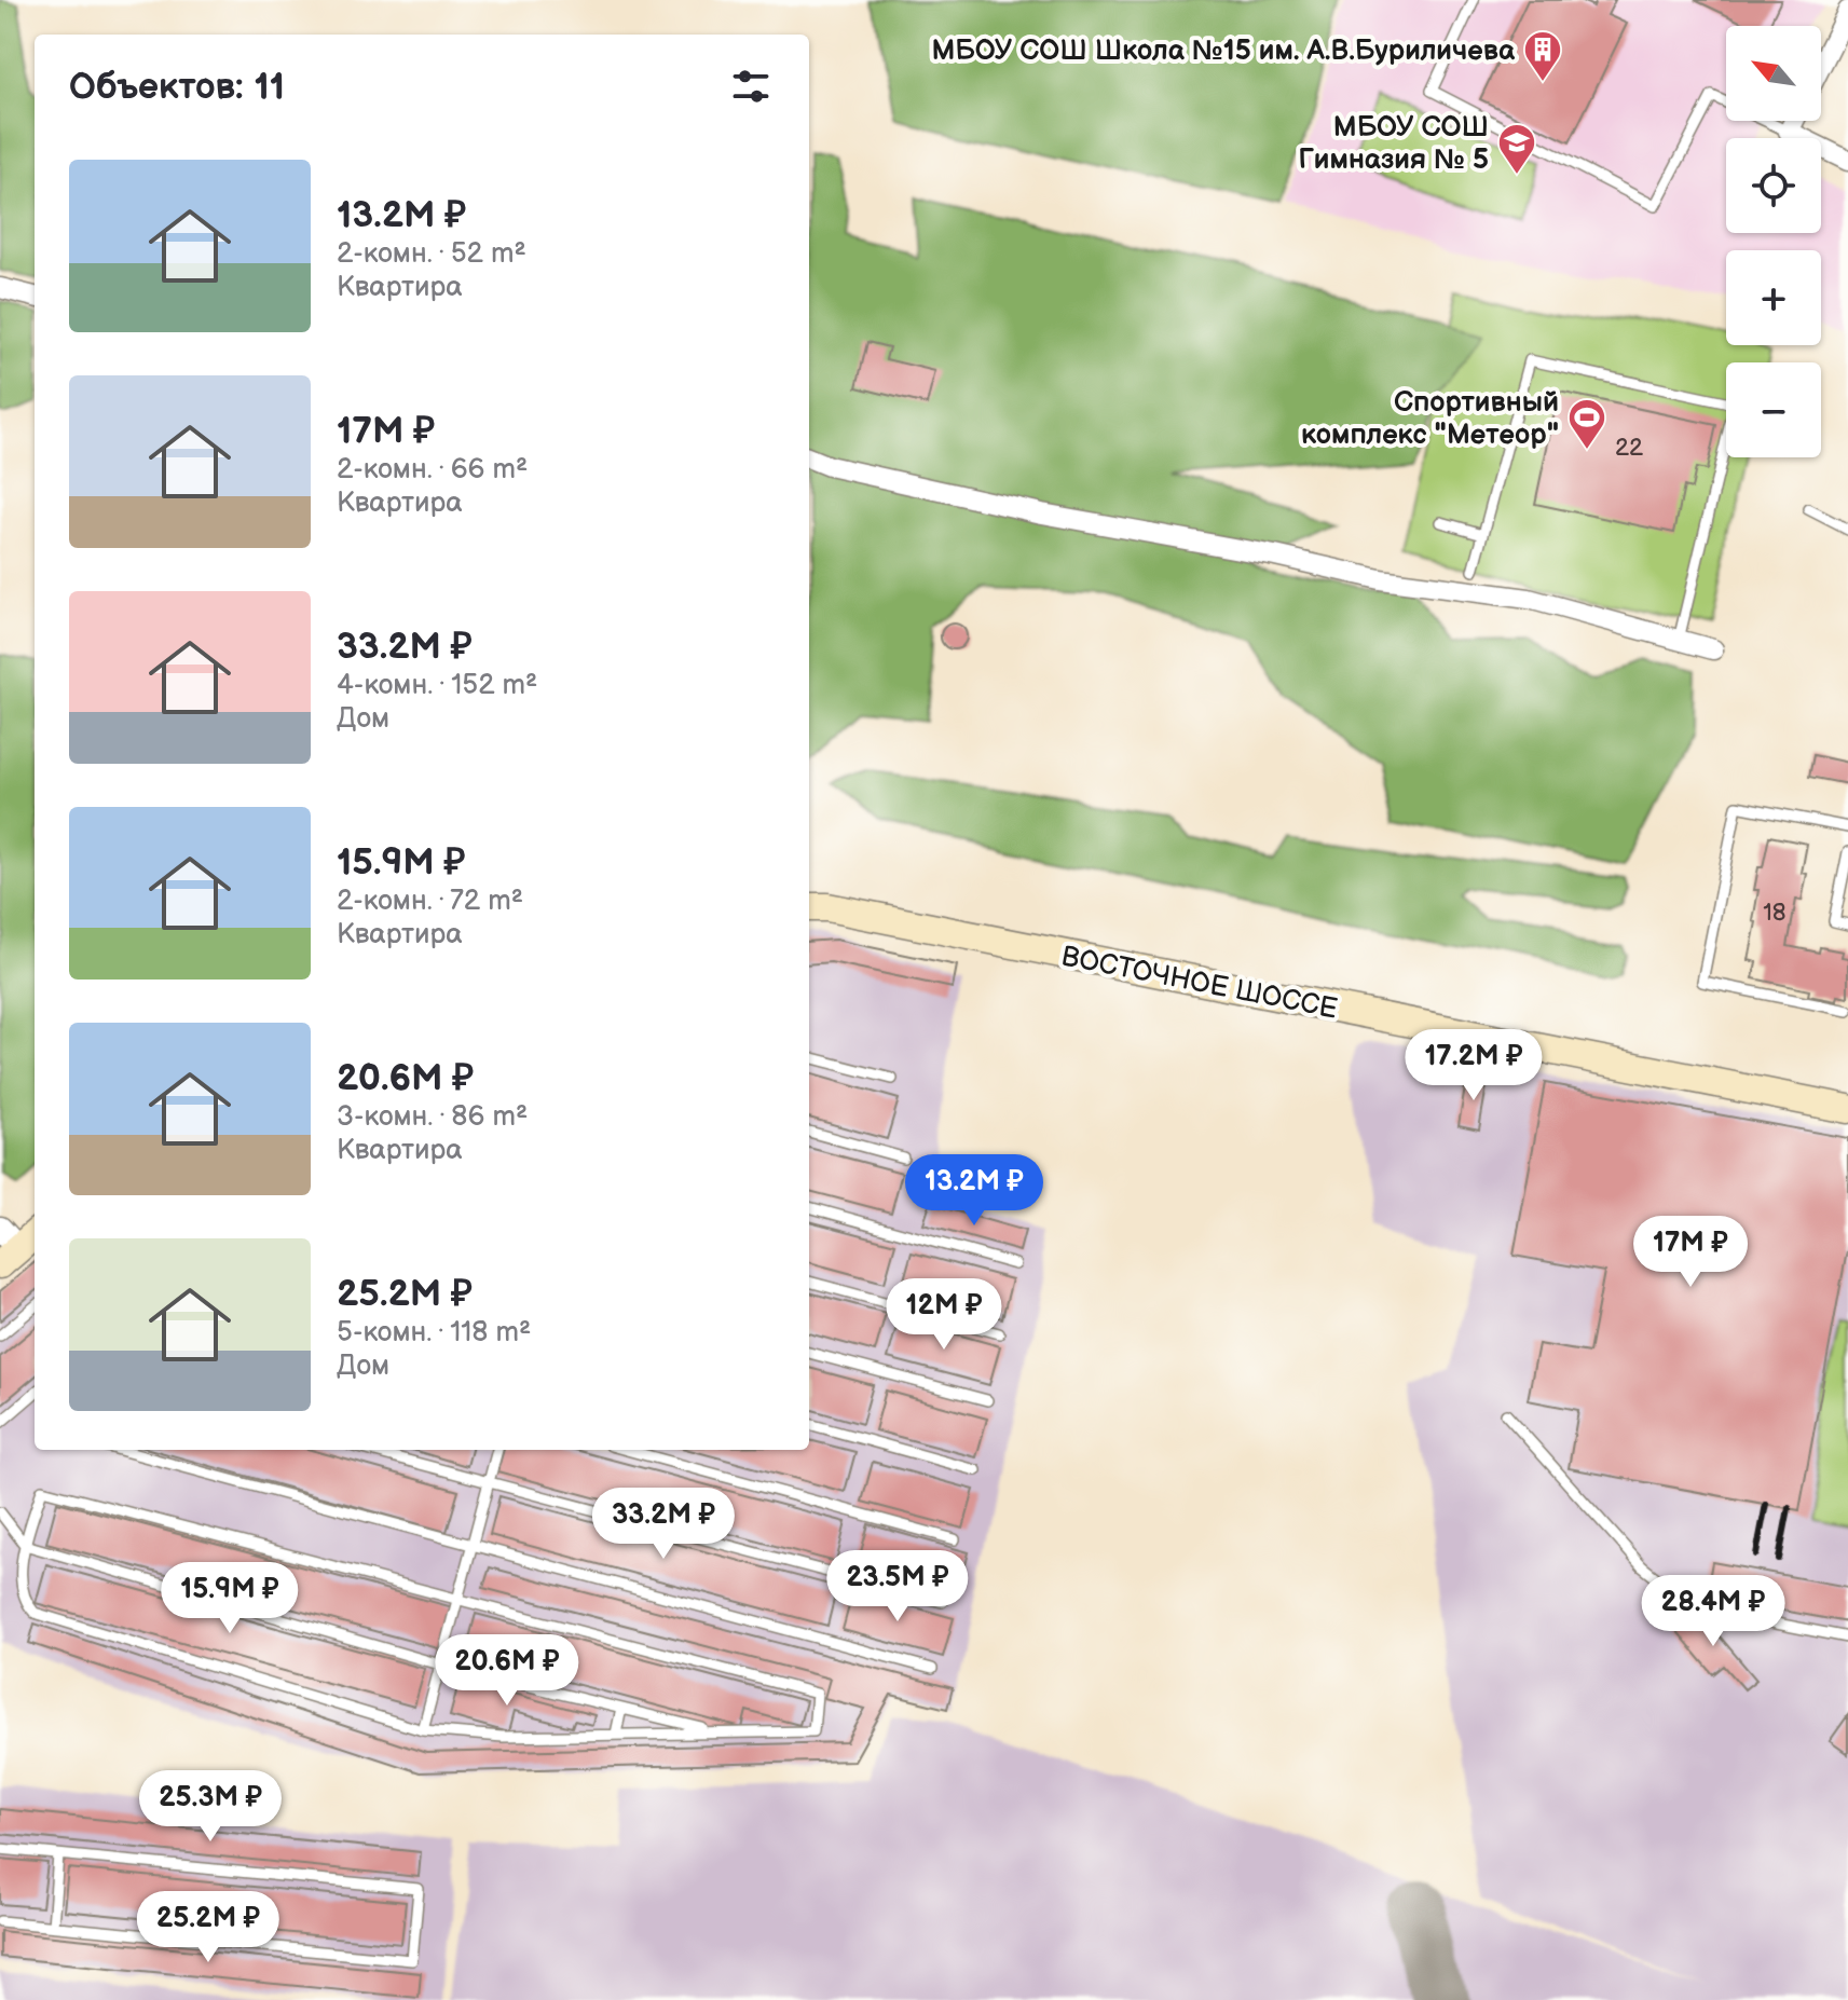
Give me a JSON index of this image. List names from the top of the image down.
{
  "streets": {
    "main road": ["ВОСТОЧНОЕ ШОССЕ"]
  },
  "places": {
    "building": ["МБОУ СОШ Школа №15 им. А.В.Буриличева"],
    "school or university": ["МБОУ СОШ Гимназия № 5"],
    "sports": ["Спортивный комплекс \"Метеор\""]
  },
  "house_numbers": ["22", "18"],
  "north": "top left",
  "page": {
    "map_buttons": ["+", "−"],
    "heading": "Объектов: 11",
    "list": [
      {
        "name": "13.2M ₽",
        "note": "2-комн. · 52 m² · Квартира"
      },
      {
        "name": "17M ₽",
        "note": "2-комн. · 66 m² · Квартира"
      },
      {
        "name": "33.2M ₽",
        "note": "4-комн. · 152 m² · Дом"
      },
      {
        "name": "15.9M ₽",
        "note": "2-комн. · 72 m² · Квартира"
      },
      {
        "name": "20.6M ₽",
        "note": "3-комн. · 86 m² · Квартира"
      },
      {
        "name": "25.2M ₽",
        "note": "5-комн. · 118 m² · Дом"
      }
    ],
    "price": [
      "17.2M ₽",
      "13.2M ₽",
      "17M ₽",
      "12M ₽",
      "33.2M ₽",
      "23.5M ₽",
      "15.9M ₽",
      "28.4M ₽",
      "20.6M ₽",
      "25.3M ₽",
      "25.2M ₽"
    ]
  }
}
